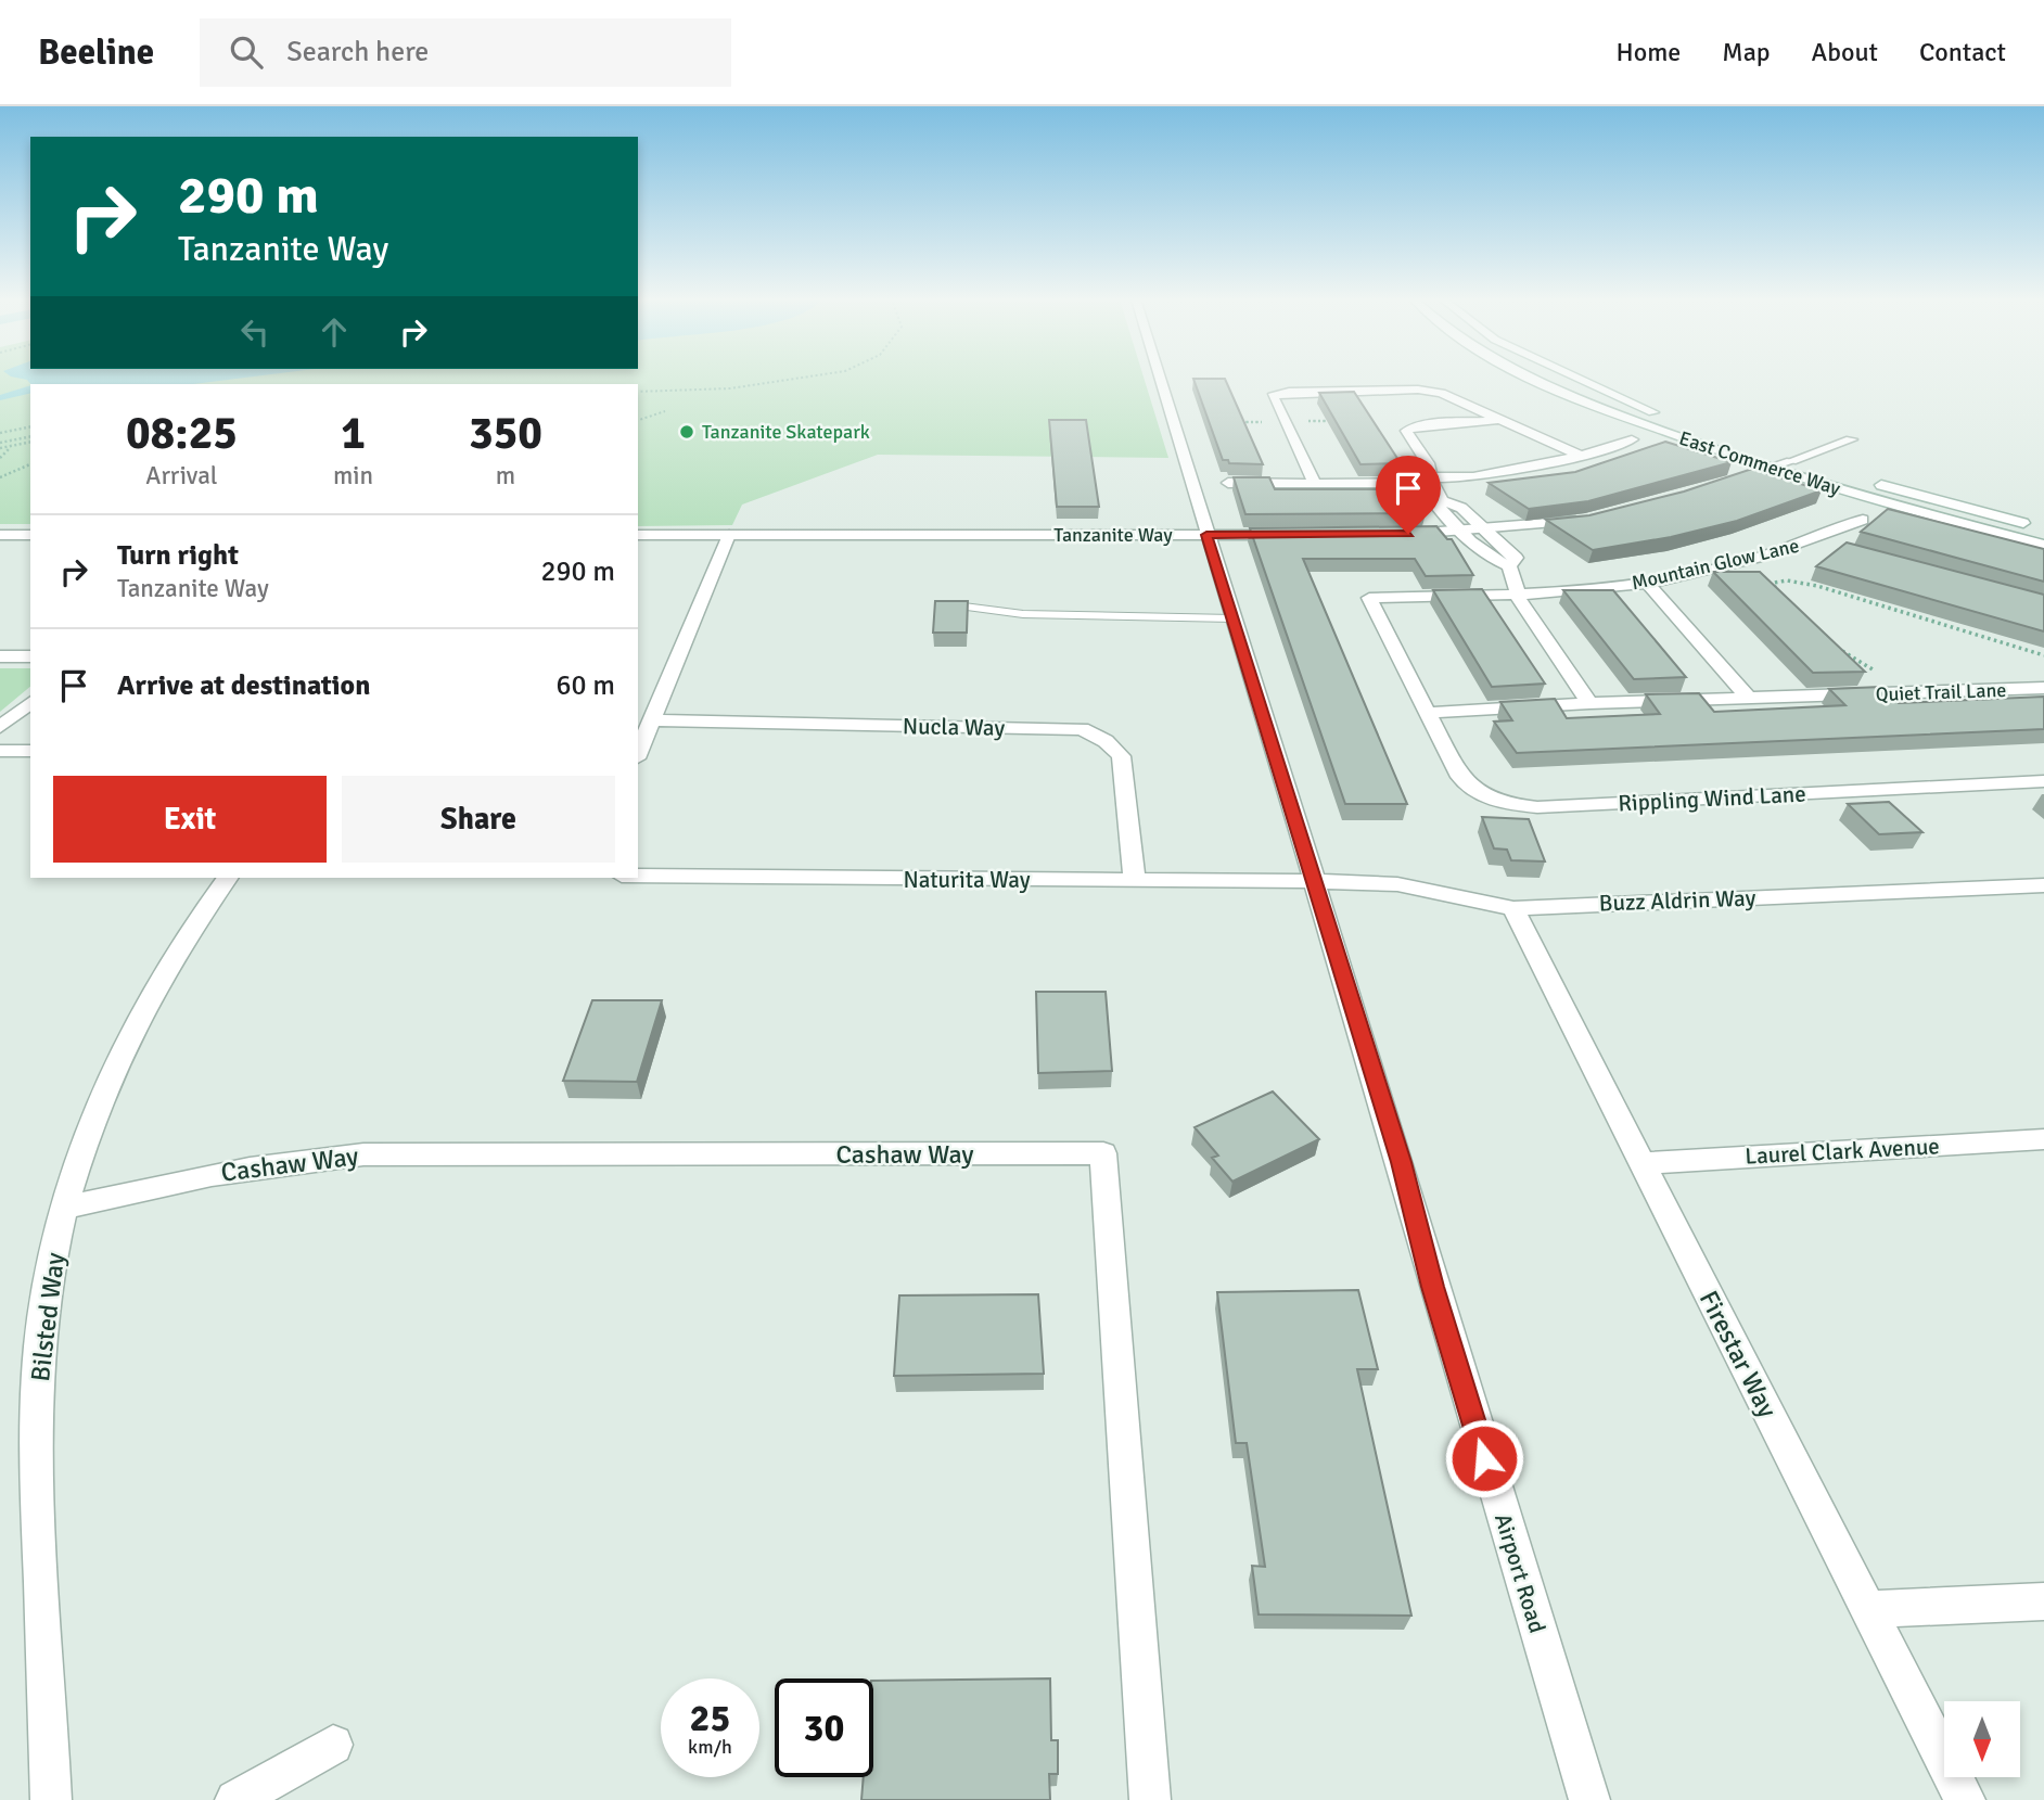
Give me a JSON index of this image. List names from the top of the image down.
{
  "streets": {
    "street": [
      "East Commerce Way",
      "Tanzanite Way",
      "Mountain Glow Lane",
      "Quiet Trail Lane",
      "Nucla Way",
      "Rippling Wind Lane",
      "Naturita Way",
      "Buzz Aldrin Way",
      "Laurel Clark Avenue",
      "Cashaw Way",
      "Bilsted Way",
      "Firestar Way",
      "Airport Road"
    ]
  },
  "crossings": [
    ["Tanzanite Way", "Airport Road"],
    ["Mountain Glow Lane", "Quiet Trail Lane"],
    ["Mountain Glow Lane", "Rippling Wind Lane"],
    ["Quiet Trail Lane", "Rippling Wind Lane"],
    ["Nucla Way", "Naturita Way"],
    ["Naturita Way", "Buzz Aldrin Way"],
    ["Naturita Way", "Airport Road"],
    ["Buzz Aldrin Way", "Firestar Way"],
    ["Buzz Aldrin Way", "Airport Road"],
    ["Laurel Clark Avenue", "Firestar Way"],
    ["Cashaw Way", "Bilsted Way"]
  ],
  "places": ["Tanzanite Skatepark"],
  "north": "bottom",
  "page": {
    "header": "Beeline",
    "search": "Search here",
    "nav": [
      "Home",
      "Map",
      "About",
      "Contact"
    ],
    "turn": ["290 m", "Tanzanite Way"],
    "eta": [
      "08:25",
      "Arrival",
      "1",
      "min",
      "350",
      "m"
    ],
    "list": [
      {
        "name": "Turn right",
        "note": "Tanzanite Way",
        "value": "290 m"
      },
      {
        "name": "Arrive at destination",
        "value": "60 m"
      }
    ],
    "buttons": ["Exit", "Share"],
    "speed": "25 km/h",
    "limit": "30"
  }
}
